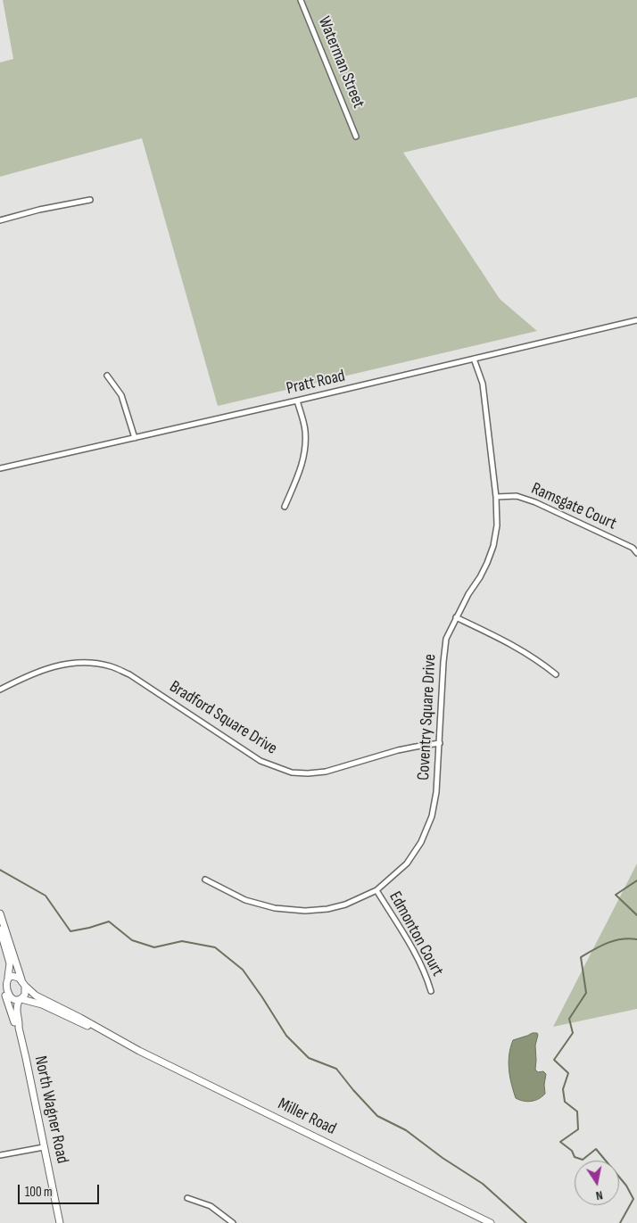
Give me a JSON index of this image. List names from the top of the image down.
{
  "streets": {
    "main road": ["North Wagner Road", "Miller Road"],
    "street": [
      "Waterman Street",
      "Pratt Road",
      "Ramsgate Court",
      "Coventry Square Drive",
      "Bradford Square Drive",
      "Edmonton Court"
    ]
  },
  "crossings": [
    ["Pratt Road", "Coventry Square Drive"],
    ["Ramsgate Court", "Coventry Square Drive"],
    ["Coventry Square Drive", "Bradford Square Drive"],
    ["Coventry Square Drive", "Edmonton Court"],
    ["North Wagner Road", "Miller Road"]
  ],
  "scale_bar": "100 m",
  "north": "bottom"
}
